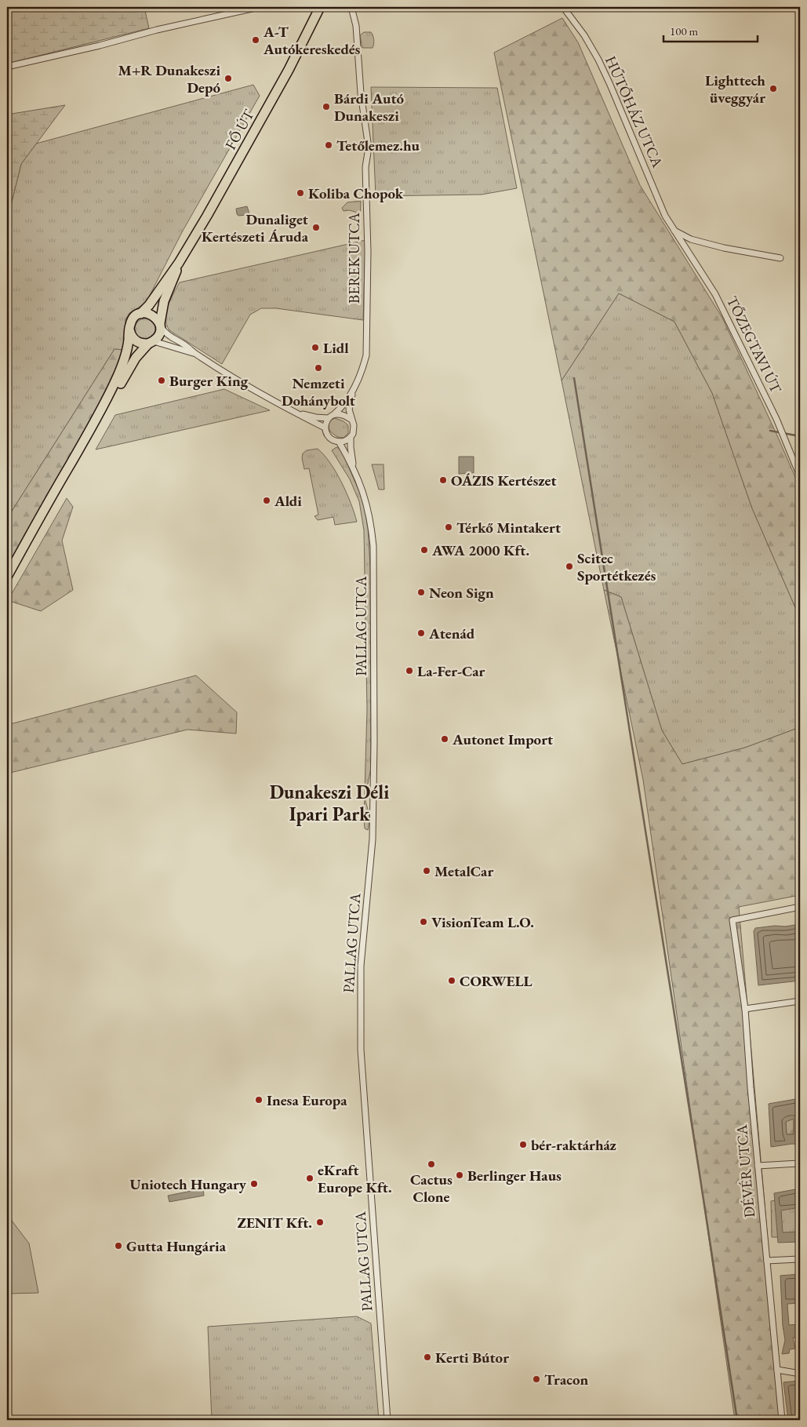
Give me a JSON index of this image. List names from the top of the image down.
{
  "streets": {
    "main road": ["FŐ ÚT"],
    "street": [
      "HŰTŐHÁZ UTCA",
      "BEREK UTCA",
      "TŐZEGTAVI ÚT",
      "PALLAG UTCA",
      "DÉVÉR UTCA"
    ]
  },
  "crossings": [
    ["HŰTŐHÁZ UTCA", "TŐZEGTAVI ÚT"],
    ["BEREK UTCA", "PALLAG UTCA"]
  ],
  "districts": ["Dunakeszi Déli Ipari Park"],
  "places": [
    "A-T Autókereskedés",
    "M+R Dunakeszi Depó",
    "Lighttech üveggyár",
    "Bárdi Autó Dunakeszi",
    "Tetőlemez.hu",
    "Koliba Chopok",
    "Dunaliget Kertészeti Áruda",
    "Lidl",
    "Nemzeti Dohánybolt",
    "Burger King",
    "OÁZIS Kertészet",
    "Aldi",
    "Térkő Mintakert",
    "AWA 2000 Kft.",
    "Scitec Sportétkezés",
    "Neon Sign",
    "Atenád",
    "La-Fer-Car",
    "Autonet Import",
    "MetalCar",
    "VisionTeam L.O.",
    "CORWELL",
    "Inesa Europa",
    "bér-raktárház",
    "Cactus Clone",
    "Berlinger Haus",
    "eKraft Europe Kft.",
    "Uniotech Hungary",
    "ZENIT Kft.",
    "Gutta Hungária",
    "Kerti Bútor",
    "Tracon"
  ],
  "scale_bar": "100 m"
}
